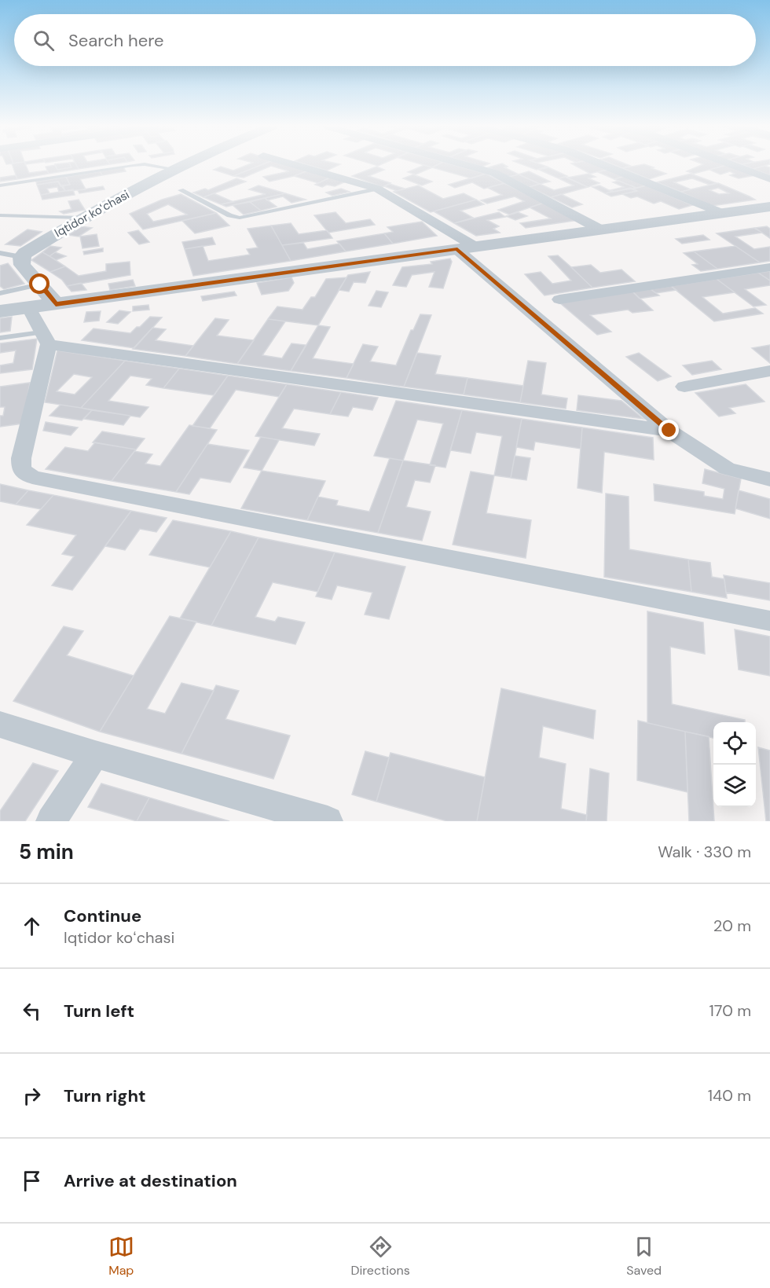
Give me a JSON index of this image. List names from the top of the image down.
{
  "streets": {
    "street": ["Iqtidor koʻchasi"]
  },
  "page": {
    "search": "Search here",
    "heading": ["5 min", "Walk · 330 m"],
    "list": [
      ["Continue", "Iqtidor koʻchasi", "20 m"],
      ["Turn left", "170 m"],
      ["Turn right", "140 m"],
      "Arrive at destination"
    ],
    "nav": ["Map", "Directions", "Saved"]
  }
}
